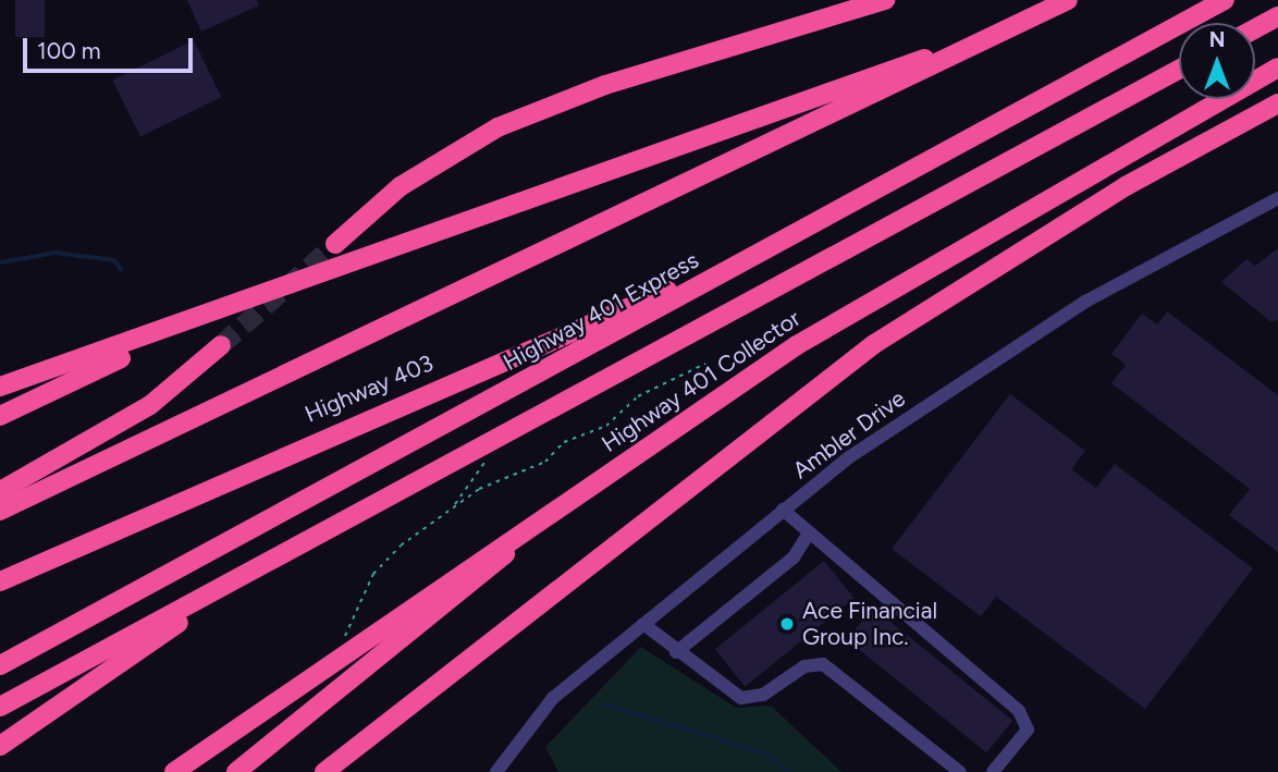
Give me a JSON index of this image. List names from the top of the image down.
{
  "streets": {
    "highway": ["Highway 401 Express", "Highway 401 Collector", "Highway 403"],
    "street": ["Ambler Drive"]
  },
  "crossings": [
    ["Highway 401 Express", "Highway 403"]
  ],
  "places": ["Ace Financial Group Inc."],
  "scale_bar": "100 m",
  "north": "top"
}
